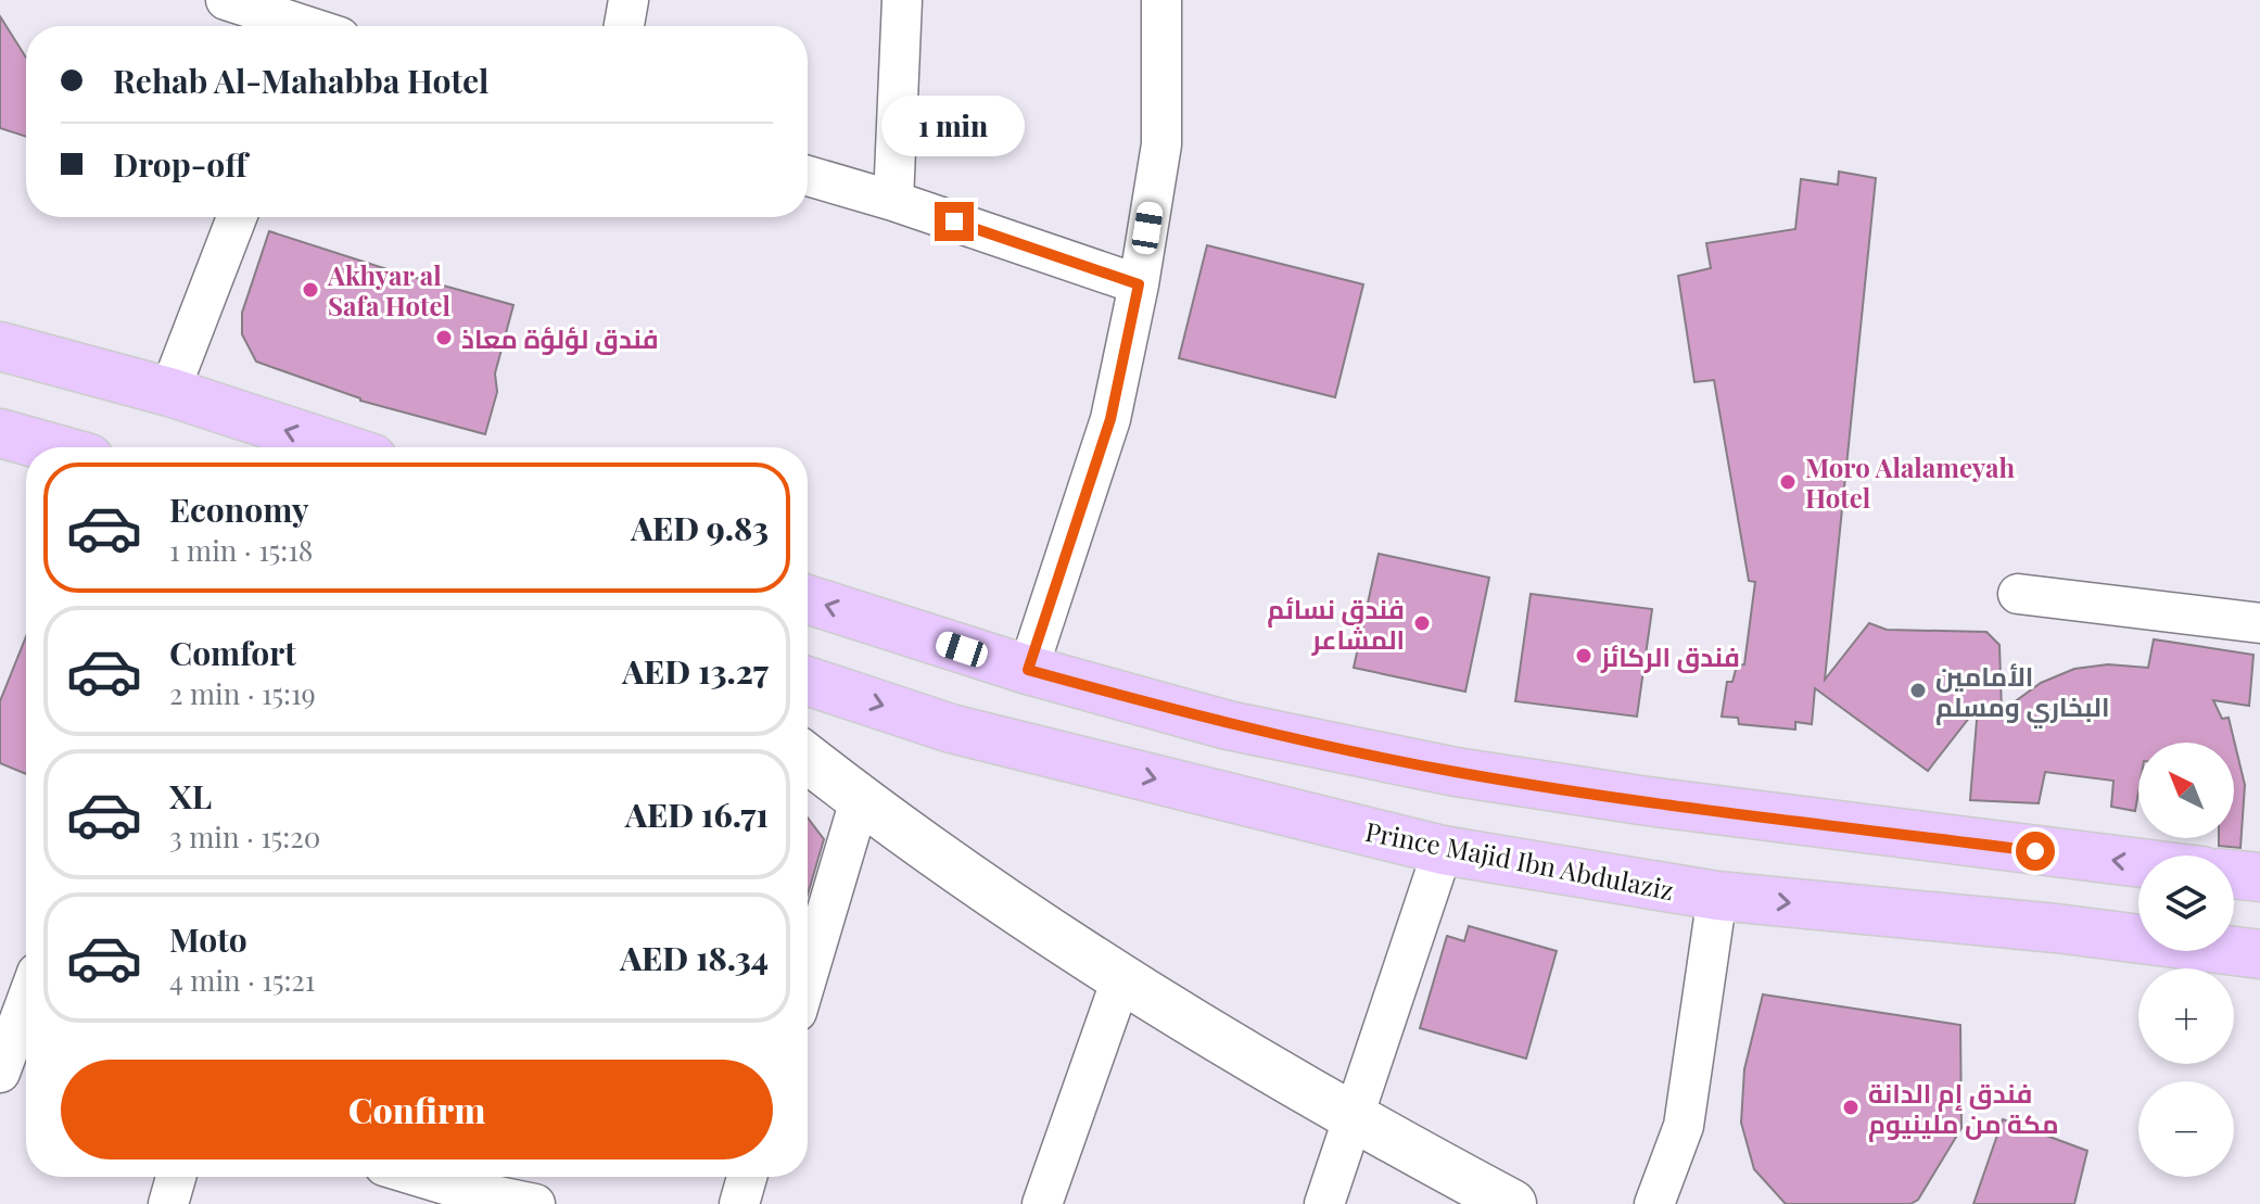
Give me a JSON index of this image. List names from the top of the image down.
{
  "streets": {
    "main road": ["Prince Majid Ibn Abdulaziz"]
  },
  "places": [
    "Akhyar al Safa Hotel",
    "فندق لؤلؤة معاذ",
    "Moro Alalameyah Hotel",
    "فندق نسائم المشاعر",
    "فندق الركائز",
    "الأمامين البخاري ومسلم",
    "فندق إم الدانة مكة من ملينيوم"
  ],
  "north": "top left",
  "page": {
    "banner": ["Rehab Al-Mahabba Hotel", "Drop-off"],
    "bubble": "1 min",
    "list": [
      {
        "name": "Economy",
        "note": "1 min · 15:18",
        "value": "AED 9.83"
      },
      {
        "name": "Comfort",
        "note": "2 min · 15:19",
        "value": "AED 13.27"
      },
      {
        "name": "XL",
        "note": "3 min · 15:20",
        "value": "AED 16.71"
      },
      {
        "name": "Moto",
        "note": "4 min · 15:21",
        "value": "AED 18.34"
      }
    ],
    "map_buttons": ["+", "−"],
    "buttons": "Confirm"
  }
}
